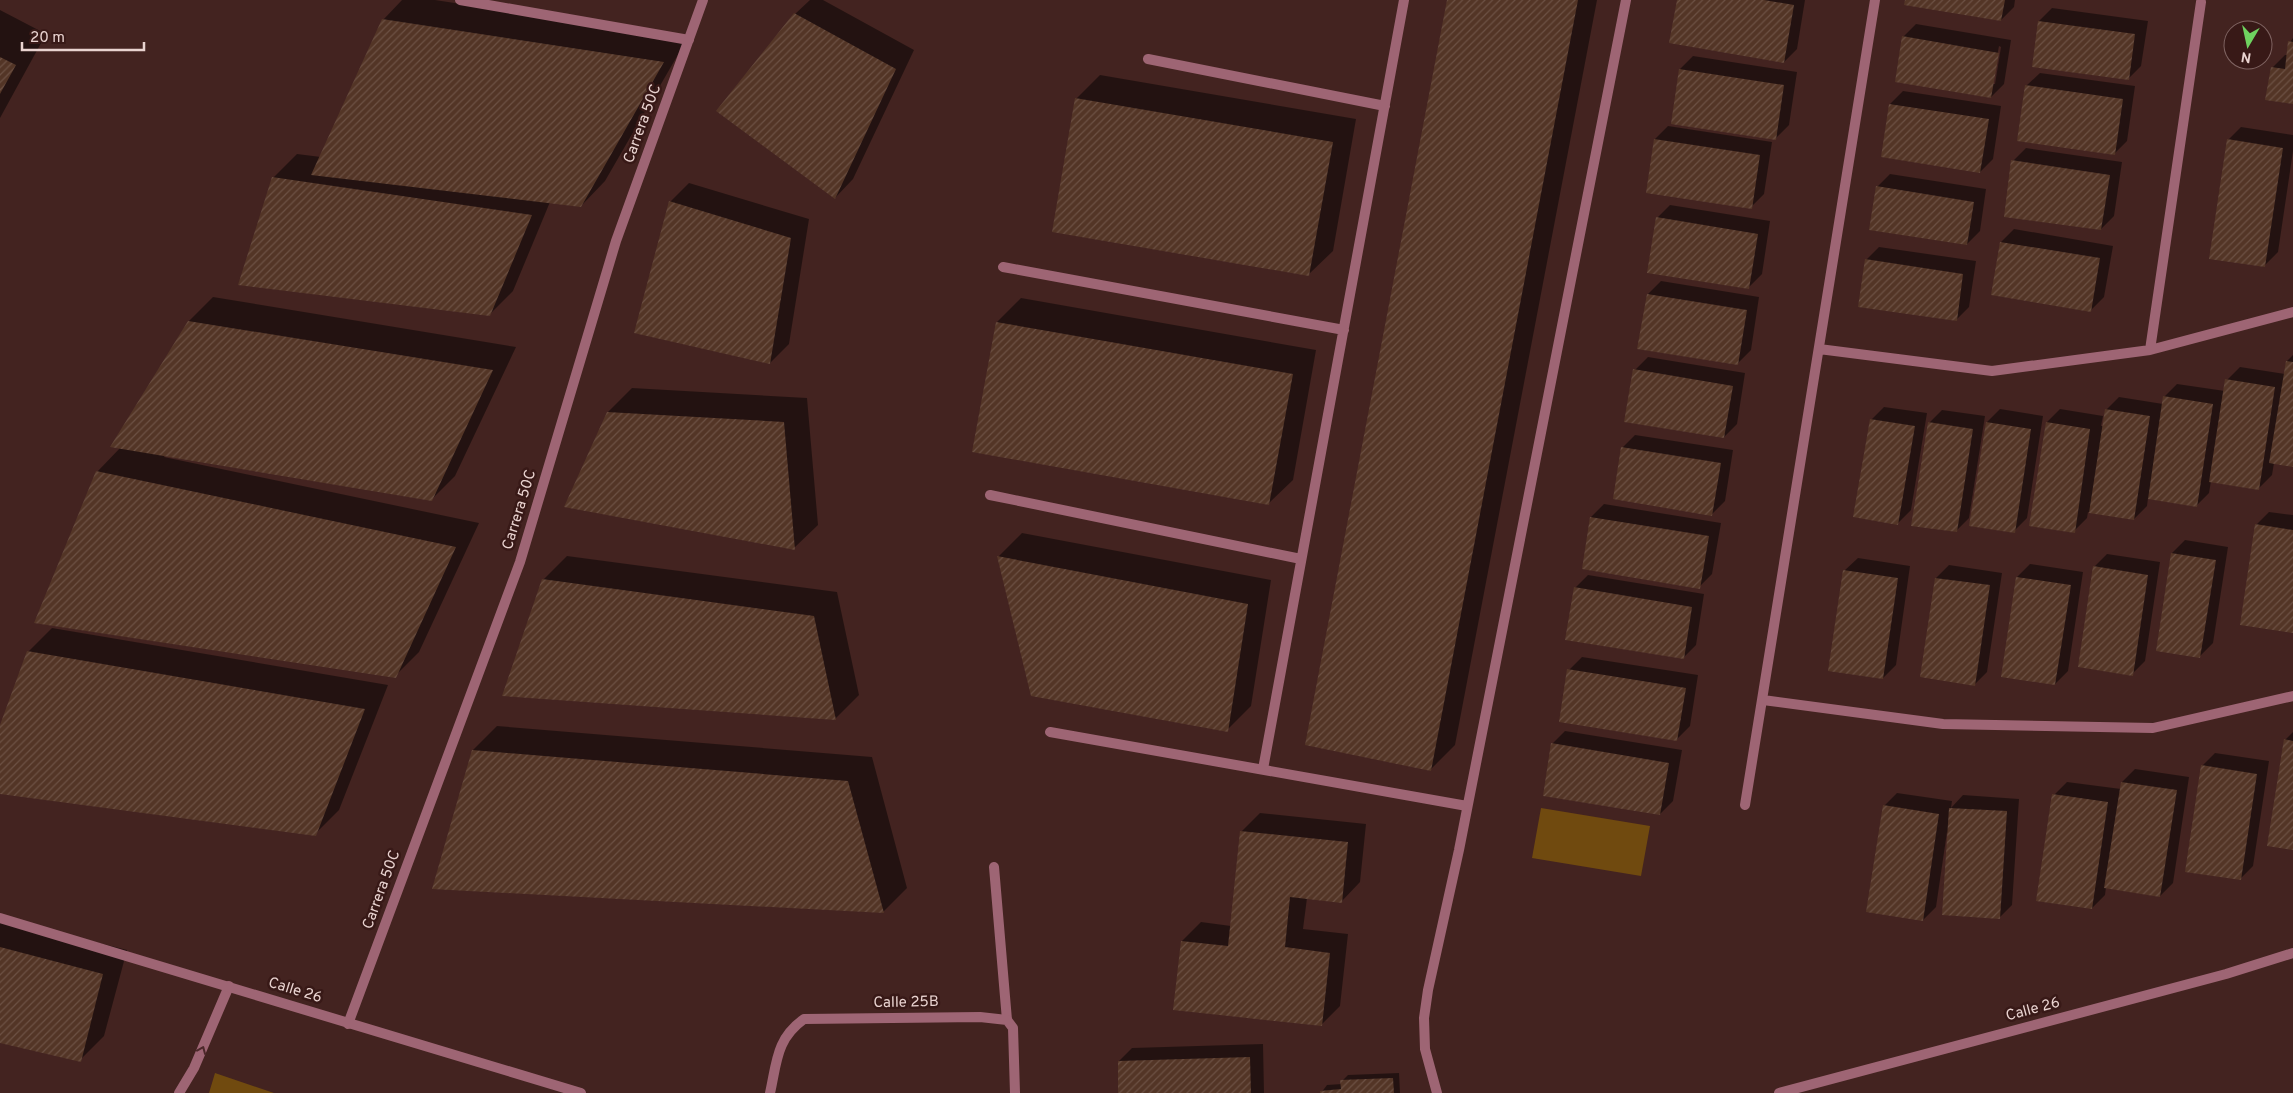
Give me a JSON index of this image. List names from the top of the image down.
{
  "streets": {
    "street": ["Carrera 50C", "Calle 26", "Calle 25B"]
  },
  "crossings": [
    ["Carrera 50C", "Calle 26"]
  ],
  "scale_bar": "20 m",
  "north": "bottom"
}
